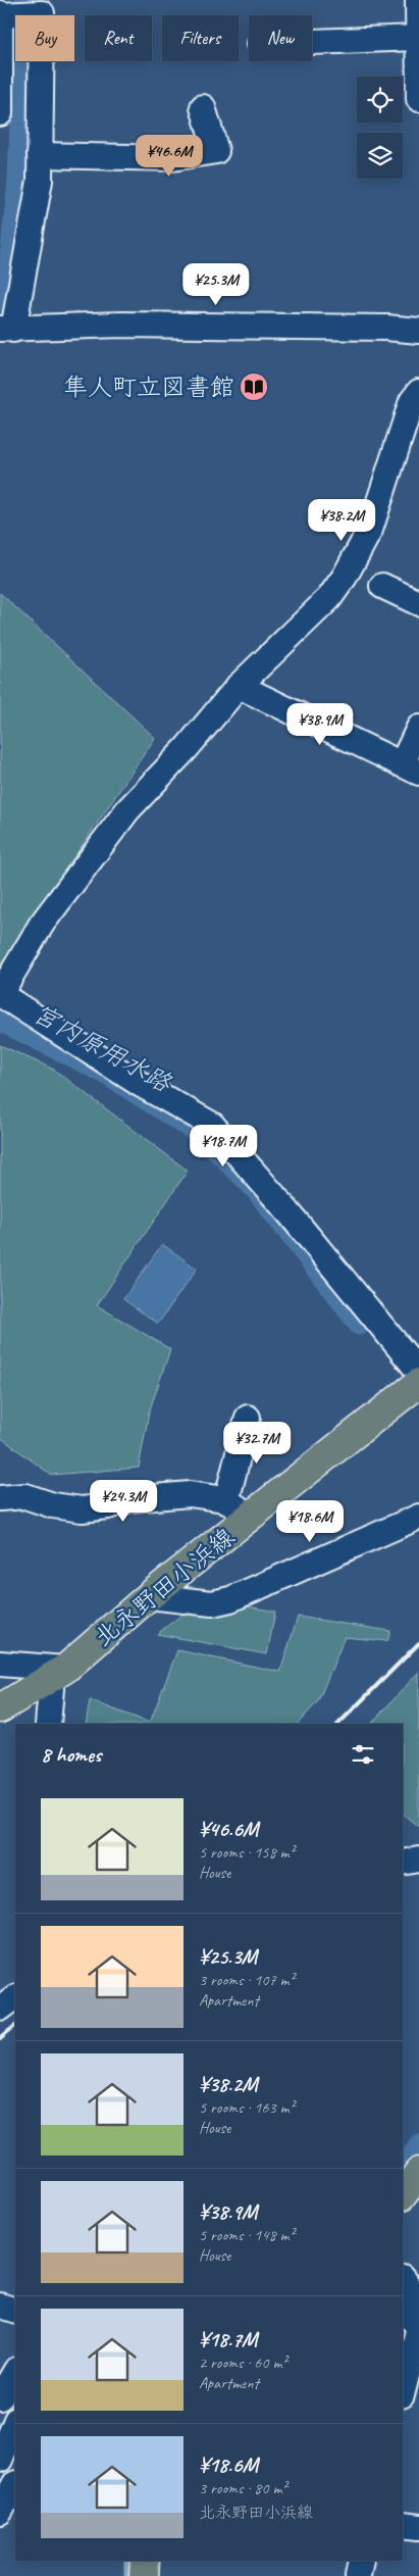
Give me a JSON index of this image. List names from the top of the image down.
{
  "streets": {
    "main road": ["北永野田小浜線"]
  },
  "water": ["宮内原用水路"],
  "places": {
    "library": ["隼人町立図書館"]
  },
  "page": {
    "chip": [
      "Buy",
      "Rent",
      "Filters",
      "New"
    ],
    "price": [
      "¥46.6M",
      "¥25.3M",
      "¥38.2M",
      "¥38.9M",
      "¥18.7M",
      "¥32.7M",
      "¥24.3M",
      "¥18.6M"
    ],
    "heading": "8 homes",
    "list": [
      {
        "name": "¥46.6M",
        "note": "5 rooms · 158 m² · House"
      },
      {
        "name": "¥25.3M",
        "note": "3 rooms · 107 m² · Apartment"
      },
      {
        "name": "¥38.2M",
        "note": "5 rooms · 163 m² · House"
      },
      {
        "name": "¥38.9M",
        "note": "5 rooms · 148 m² · House"
      },
      {
        "name": "¥18.7M",
        "note": "2 rooms · 60 m² · Apartment"
      },
      {
        "name": "¥18.6M",
        "note": "3 rooms · 80 m² · 北永野田小浜線"
      }
    ]
  }
}
